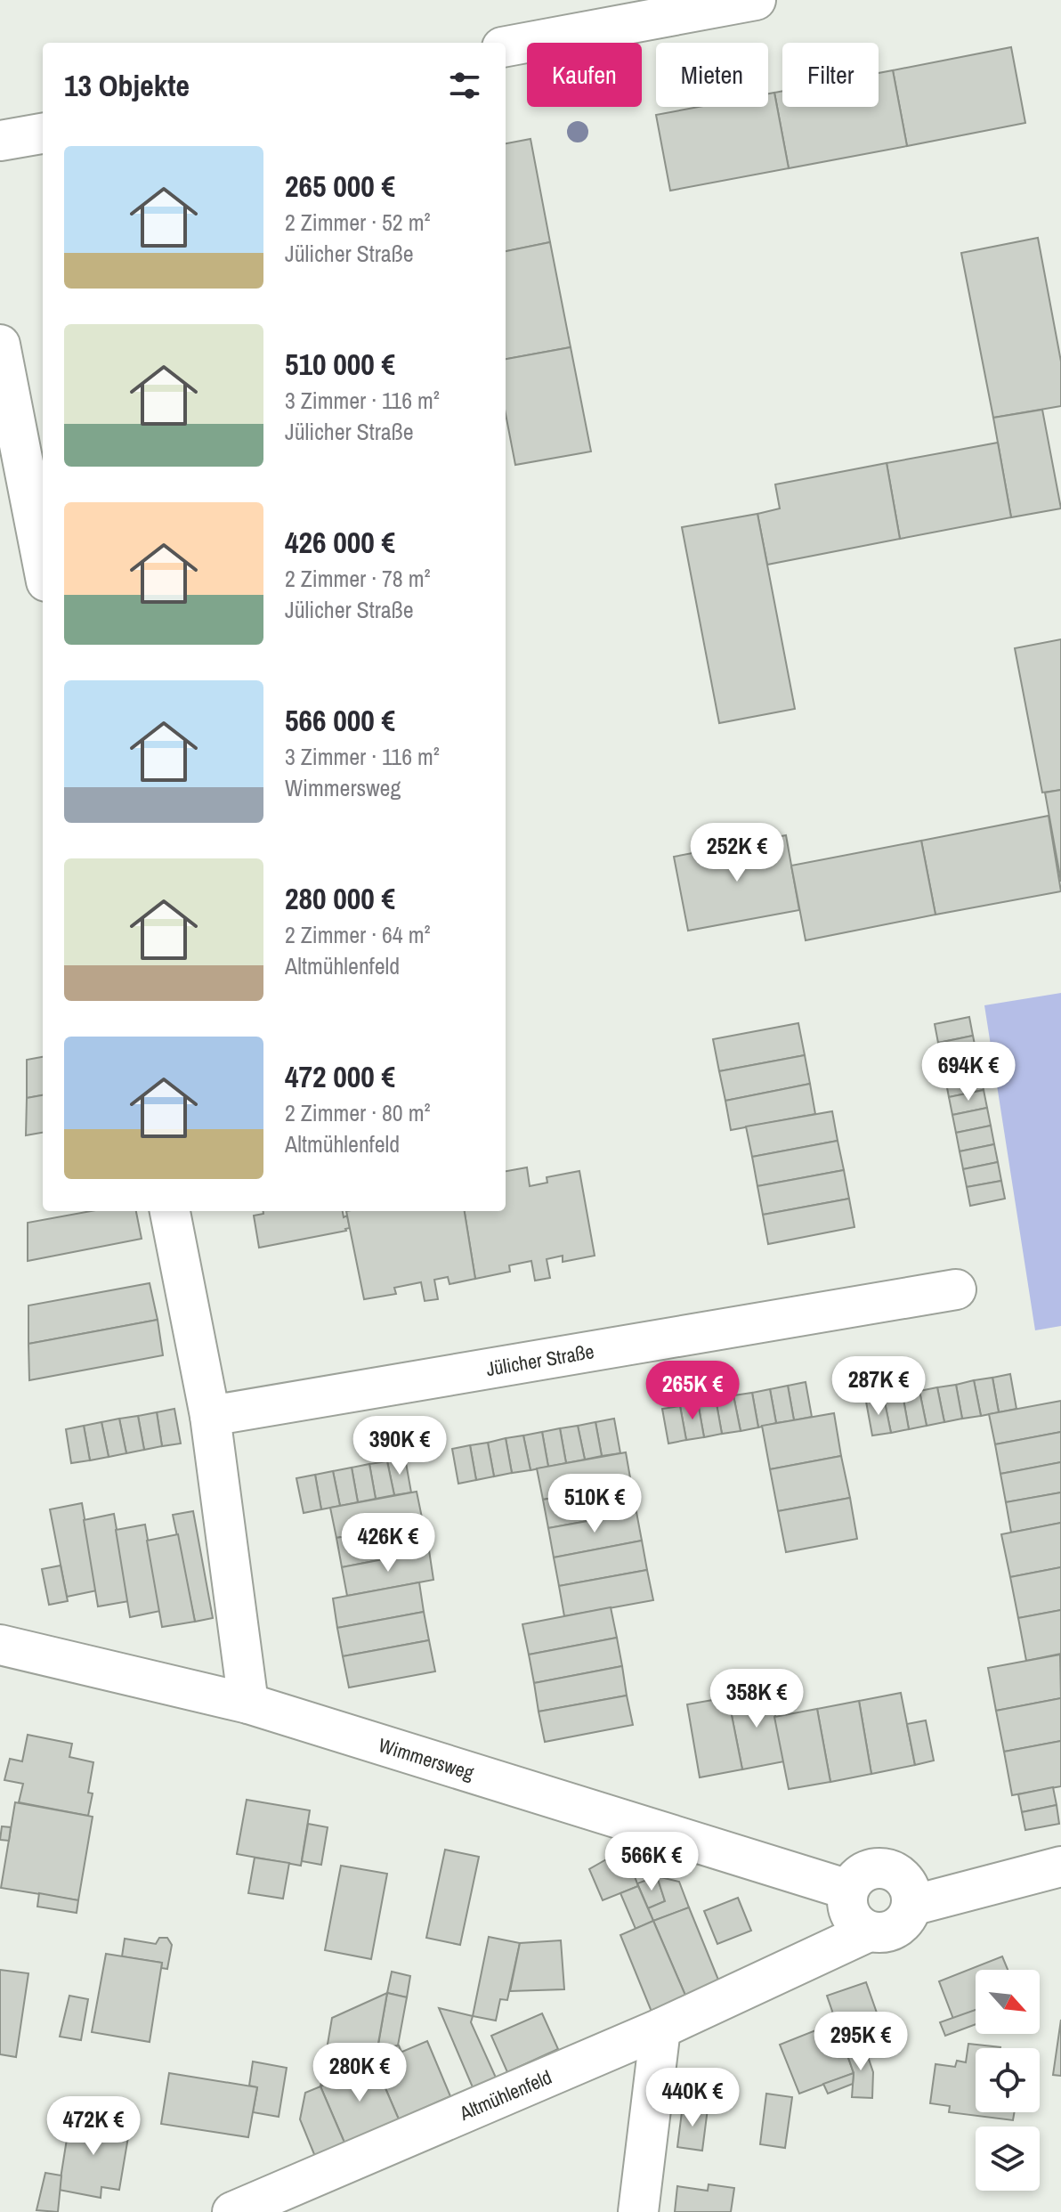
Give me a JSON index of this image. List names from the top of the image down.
{
  "streets": {
    "street": ["Jülicher Straße", "Wimmersweg", "Altmühlenfeld"]
  },
  "crossings": [
    ["Wimmersweg", "Altmühlenfeld"]
  ],
  "north": "bottom right",
  "page": {
    "chip": ["Kaufen", "Mieten", "Filter"],
    "heading": "13 Objekte",
    "list": [
      {
        "name": "265 000 €",
        "note": "2 Zimmer · 52 m² · Jülicher Straße"
      },
      {
        "name": "510 000 €",
        "note": "3 Zimmer · 116 m² · Jülicher Straße"
      },
      {
        "name": "426 000 €",
        "note": "2 Zimmer · 78 m² · Jülicher Straße"
      },
      {
        "name": "566 000 €",
        "note": "3 Zimmer · 116 m² · Wimmersweg"
      },
      {
        "name": "280 000 €",
        "note": "2 Zimmer · 64 m² · Altmühlenfeld"
      },
      {
        "name": "472 000 €",
        "note": "2 Zimmer · 80 m² · Altmühlenfeld"
      }
    ],
    "price": [
      "252K €",
      "694K €",
      "287K €",
      "265K €",
      "390K €",
      "510K €",
      "426K €",
      "358K €",
      "566K €",
      "295K €",
      "280K €",
      "440K €",
      "472K €"
    ]
  }
}
